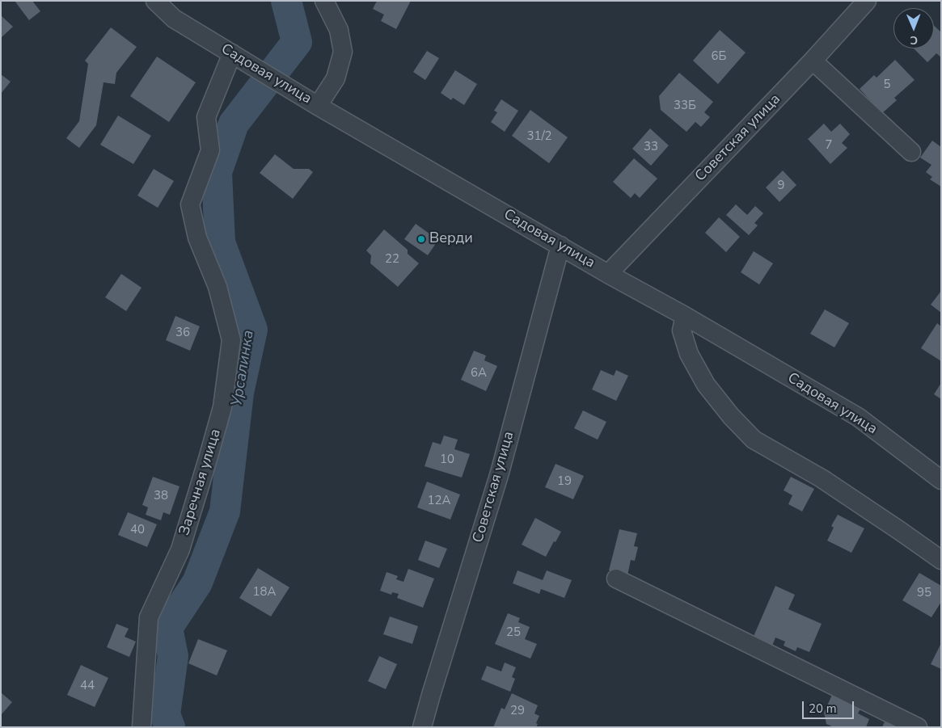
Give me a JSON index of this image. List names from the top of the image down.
{
  "streets": {
    "street": ["Садовая улица", "Советская улица", "Заречная улица"]
  },
  "crossings": [
    ["Садовая улица", "Советская улица"],
    ["Садовая улица", "Заречная улица"]
  ],
  "water": ["Урсалинка"],
  "places": ["Верди"],
  "house_numbers": [
    "6Б",
    "5",
    "33Б",
    "31/2",
    "7",
    "33",
    "9",
    "22",
    "36",
    "6А",
    "10",
    "19",
    "38",
    "12А",
    "40",
    "18А",
    "95",
    "25",
    "44",
    "29"
  ],
  "scale_bar": "20 m",
  "north": "bottom"
}
